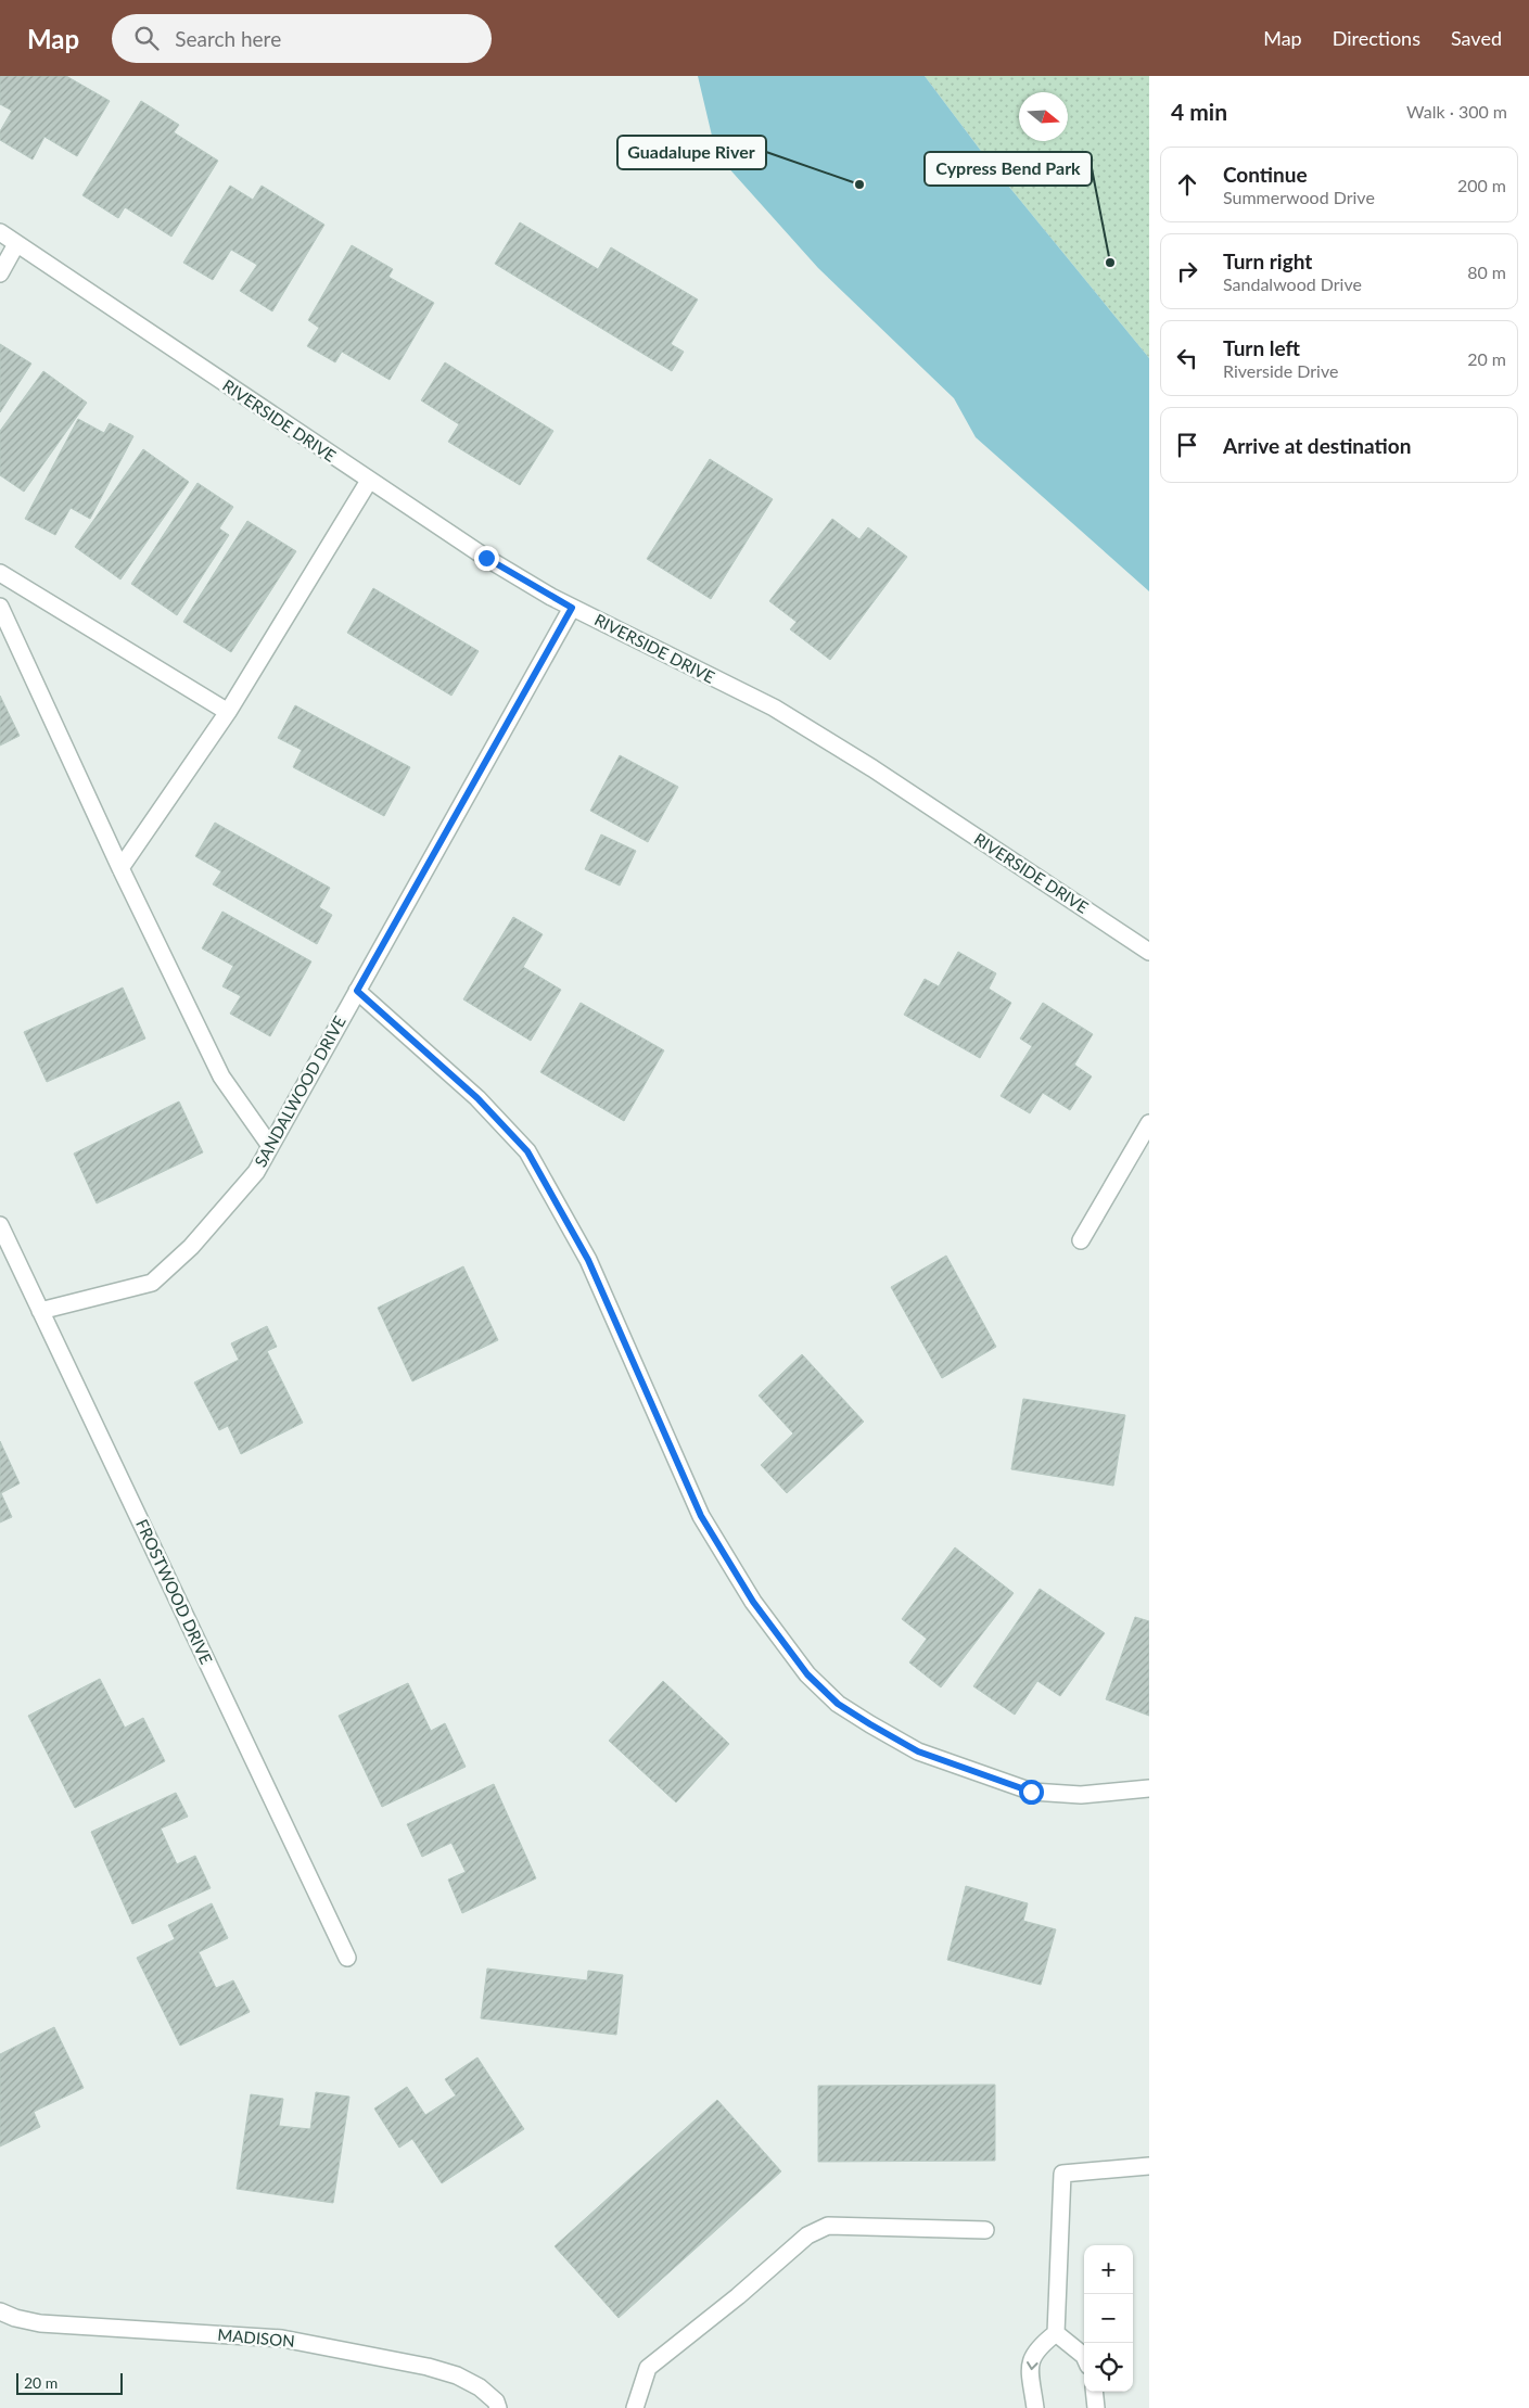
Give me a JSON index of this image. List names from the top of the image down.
{
  "streets": {
    "street": [
      "RIVERSIDE DRIVE",
      "SANDALWOOD DRIVE",
      "FROSTWOOD DRIVE",
      "MADISON"
    ]
  },
  "crossings": [
    ["RIVERSIDE DRIVE", "SANDALWOOD DRIVE"],
    ["SANDALWOOD DRIVE", "FROSTWOOD DRIVE"]
  ],
  "places": ["Guadalupe River", "Cypress Bend Park"],
  "scale_bar": "20 m",
  "north": "right",
  "page": {
    "header": "Map",
    "search": "Search here",
    "nav": ["Map", "Directions", "Saved"],
    "heading": ["4 min", "Walk · 300 m"],
    "list": [
      ["Continue", "Summerwood Drive", "200 m"],
      ["Turn right", "Sandalwood Drive", "80 m"],
      ["Turn left", "Riverside Drive", "20 m"],
      "Arrive at destination"
    ],
    "map_buttons": ["+", "−"],
    "scale": "20 m"
  }
}
